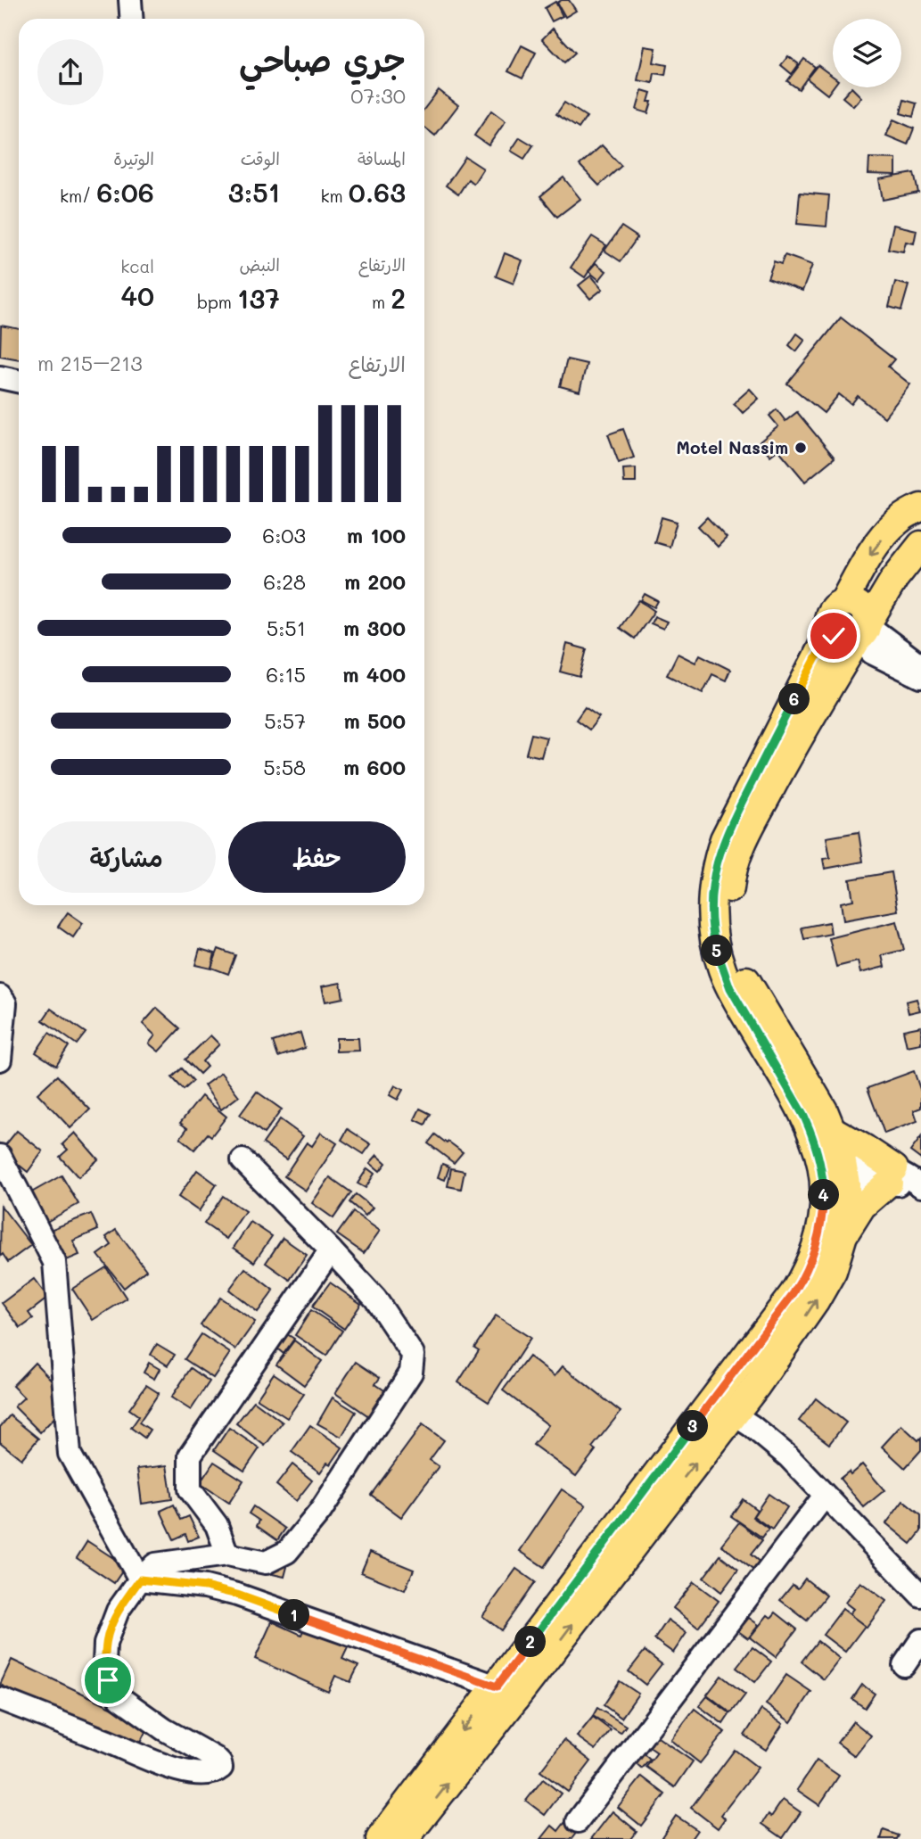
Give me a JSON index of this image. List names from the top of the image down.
{
  "places": ["Motel Nassim"],
  "page": {
    "heading": ["جري صباحي", "07:30"],
    "stats": [
      ["المسافة", "0.63 km"],
      ["الوقت", "3:51"],
      ["الوتيرة", "6:06 /km"],
      ["الارتفاع", "2 m"],
      ["النبض", "137 bpm"],
      ["kcal", "40"]
    ],
    "chart": ["الارتفاع", "213–215 m"],
    "list": [
      {
        "name": "100 m",
        "note": "6:03"
      },
      {
        "name": "200 m",
        "note": "6:28"
      },
      {
        "name": "300 m",
        "note": "5:51"
      },
      {
        "name": "400 m",
        "note": "6:15"
      },
      {
        "name": "500 m",
        "note": "5:57"
      },
      {
        "name": "600 m",
        "note": "5:58"
      }
    ],
    "pins": [
      "6",
      "5",
      "4",
      "3",
      "1",
      "2"
    ],
    "buttons": ["حفظ", "مشاركة"]
  }
}
